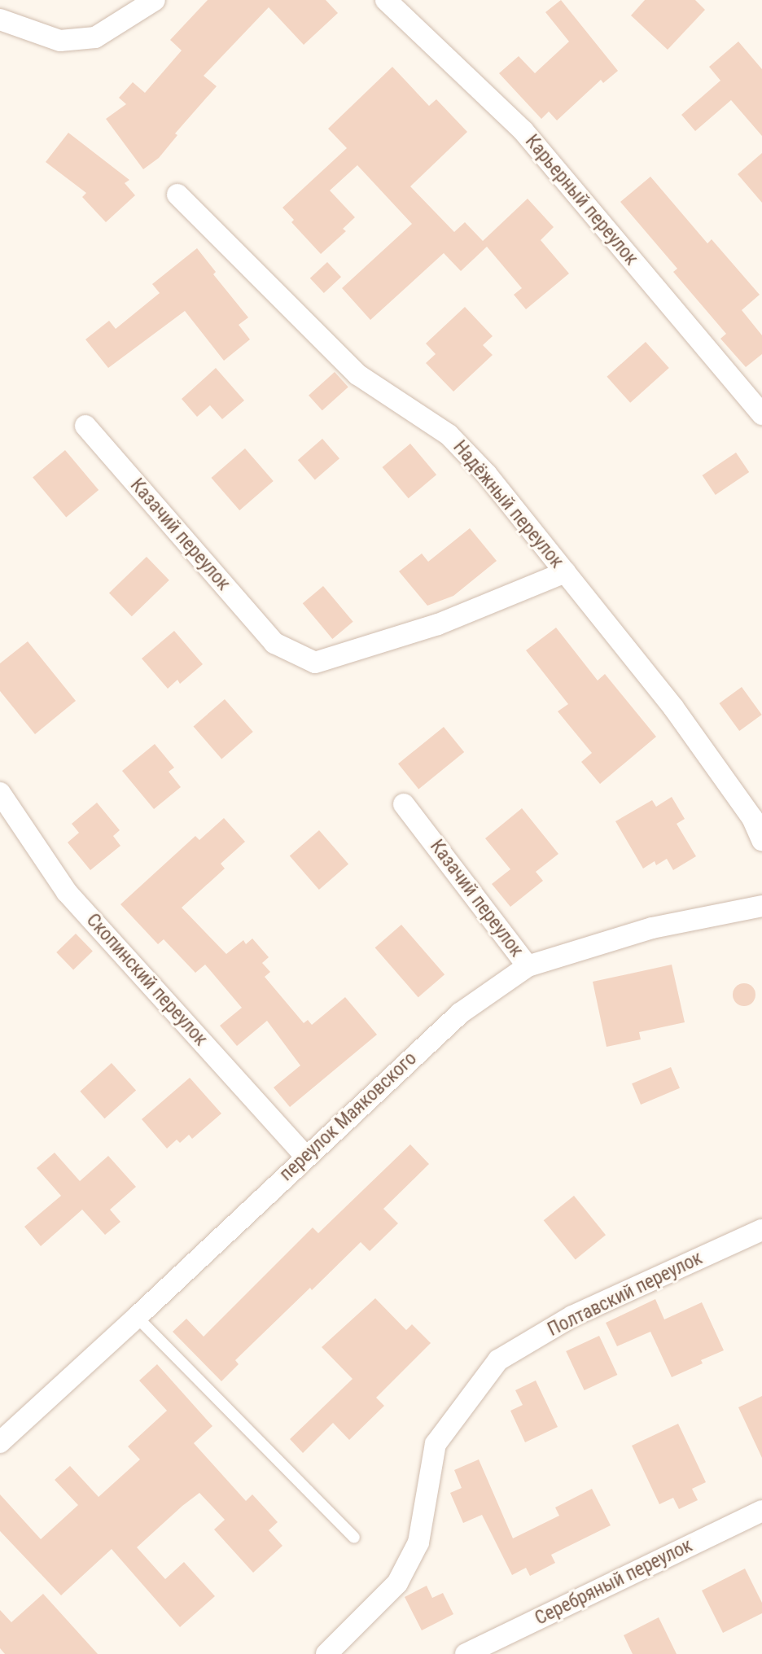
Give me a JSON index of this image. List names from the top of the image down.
{
  "streets": {
    "street": [
      "Карьерный переулок",
      "Надёжный переулок",
      "Казачий переулок",
      "Скопинский переулок",
      "переулок Маяковского",
      "Полтавский переулок",
      "Серебряный переулок"
    ]
  },
  "crossings": [
    ["Надёжный переулок", "Казачий переулок"],
    ["Казачий переулок", "переулок Маяковского"],
    ["Скопинский переулок", "переулок Маяковского"]
  ]
}
